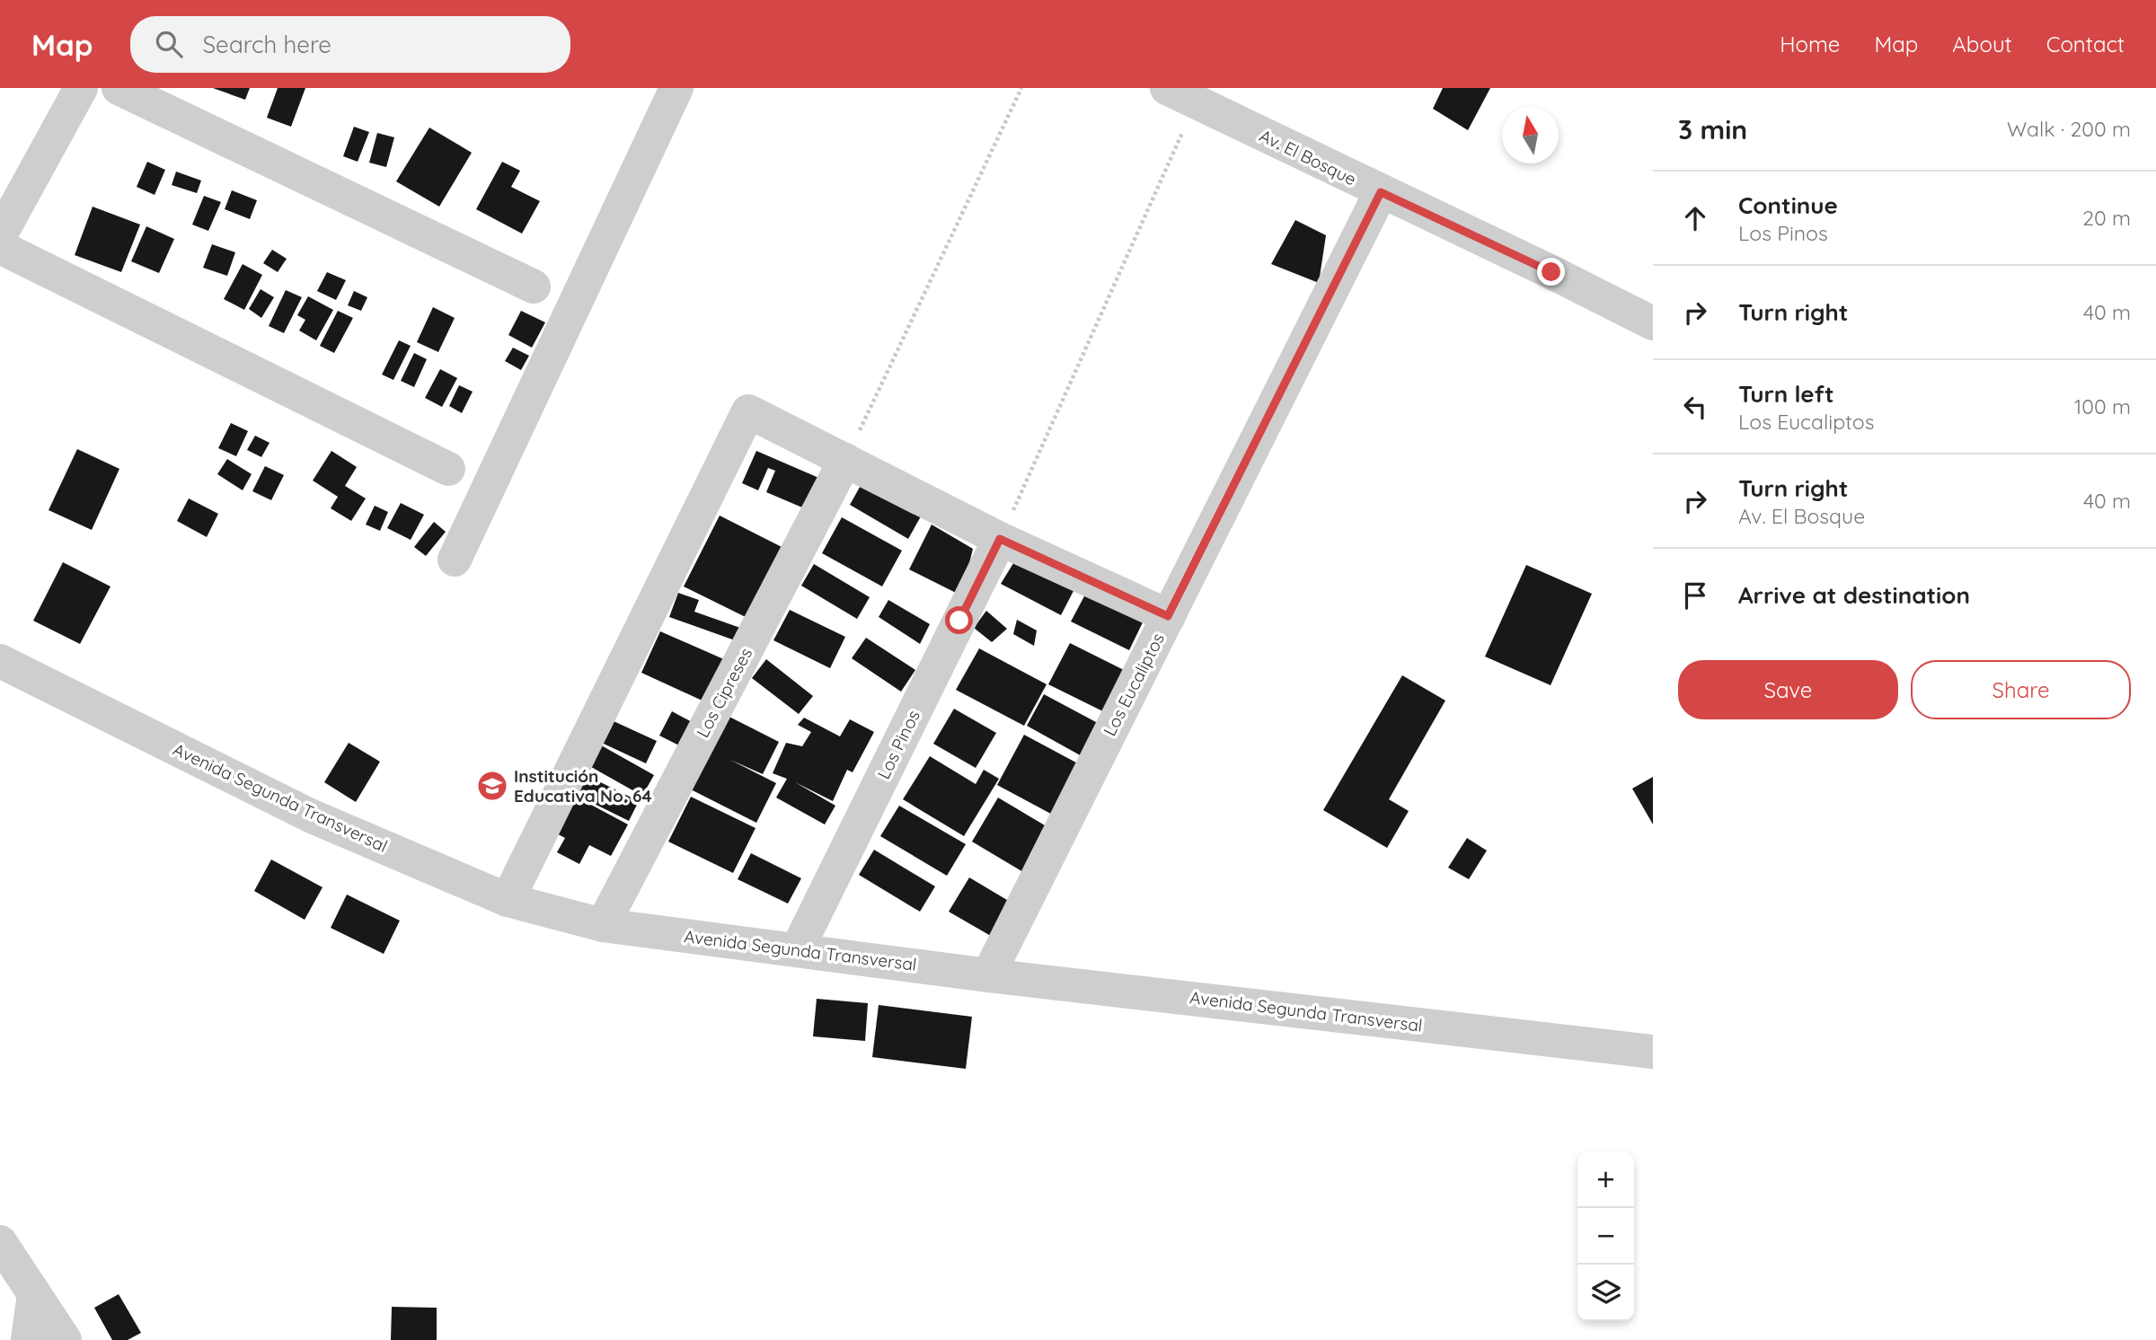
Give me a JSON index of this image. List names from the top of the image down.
{
  "streets": {
    "street": [
      "Av. El Bosque",
      "Los Eucaliptos",
      "Los Cipreses",
      "Los Pinos",
      "Avenida Segunda Transversal"
    ]
  },
  "crossings": [
    ["Av. El Bosque", "Los Eucaliptos"],
    ["Los Eucaliptos", "Avenida Segunda Transversal"],
    ["Los Cipreses", "Avenida Segunda Transversal"],
    ["Los Pinos", "Avenida Segunda Transversal"]
  ],
  "places": {
    "school or university": ["Institución Educativa No. 64"]
  },
  "north": "top",
  "page": {
    "header": "Map",
    "search": "Search here",
    "nav": [
      "Home",
      "Map",
      "About",
      "Contact"
    ],
    "heading": ["3 min", "Walk · 200 m"],
    "list": [
      ["Continue", "Los Pinos", "20 m"],
      ["Turn right", "40 m"],
      ["Turn left", "Los Eucaliptos", "100 m"],
      ["Turn right", "Av. El Bosque", "40 m"],
      "Arrive at destination"
    ],
    "buttons": ["Save", "Share"],
    "map_buttons": ["+", "−"]
  }
}
